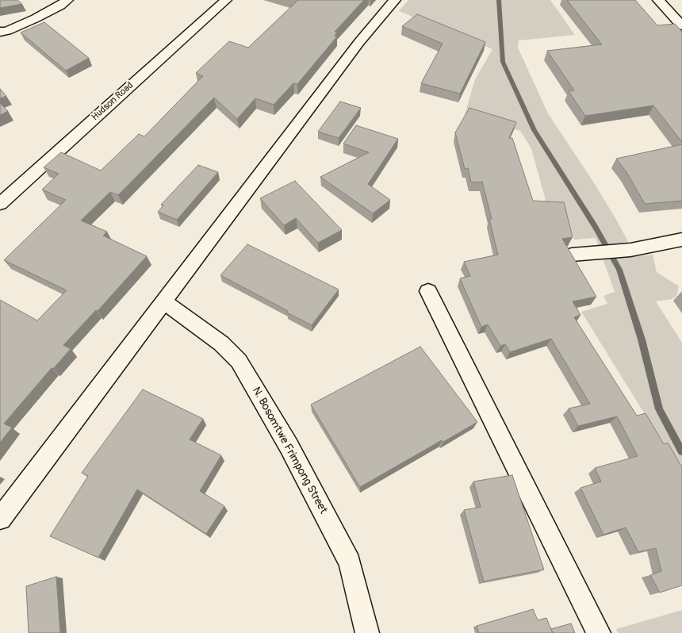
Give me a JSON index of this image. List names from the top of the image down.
{
  "streets": {
    "street": ["Hudson Road", "N. Bosomtwe Frimpong Street"]
  }
}
